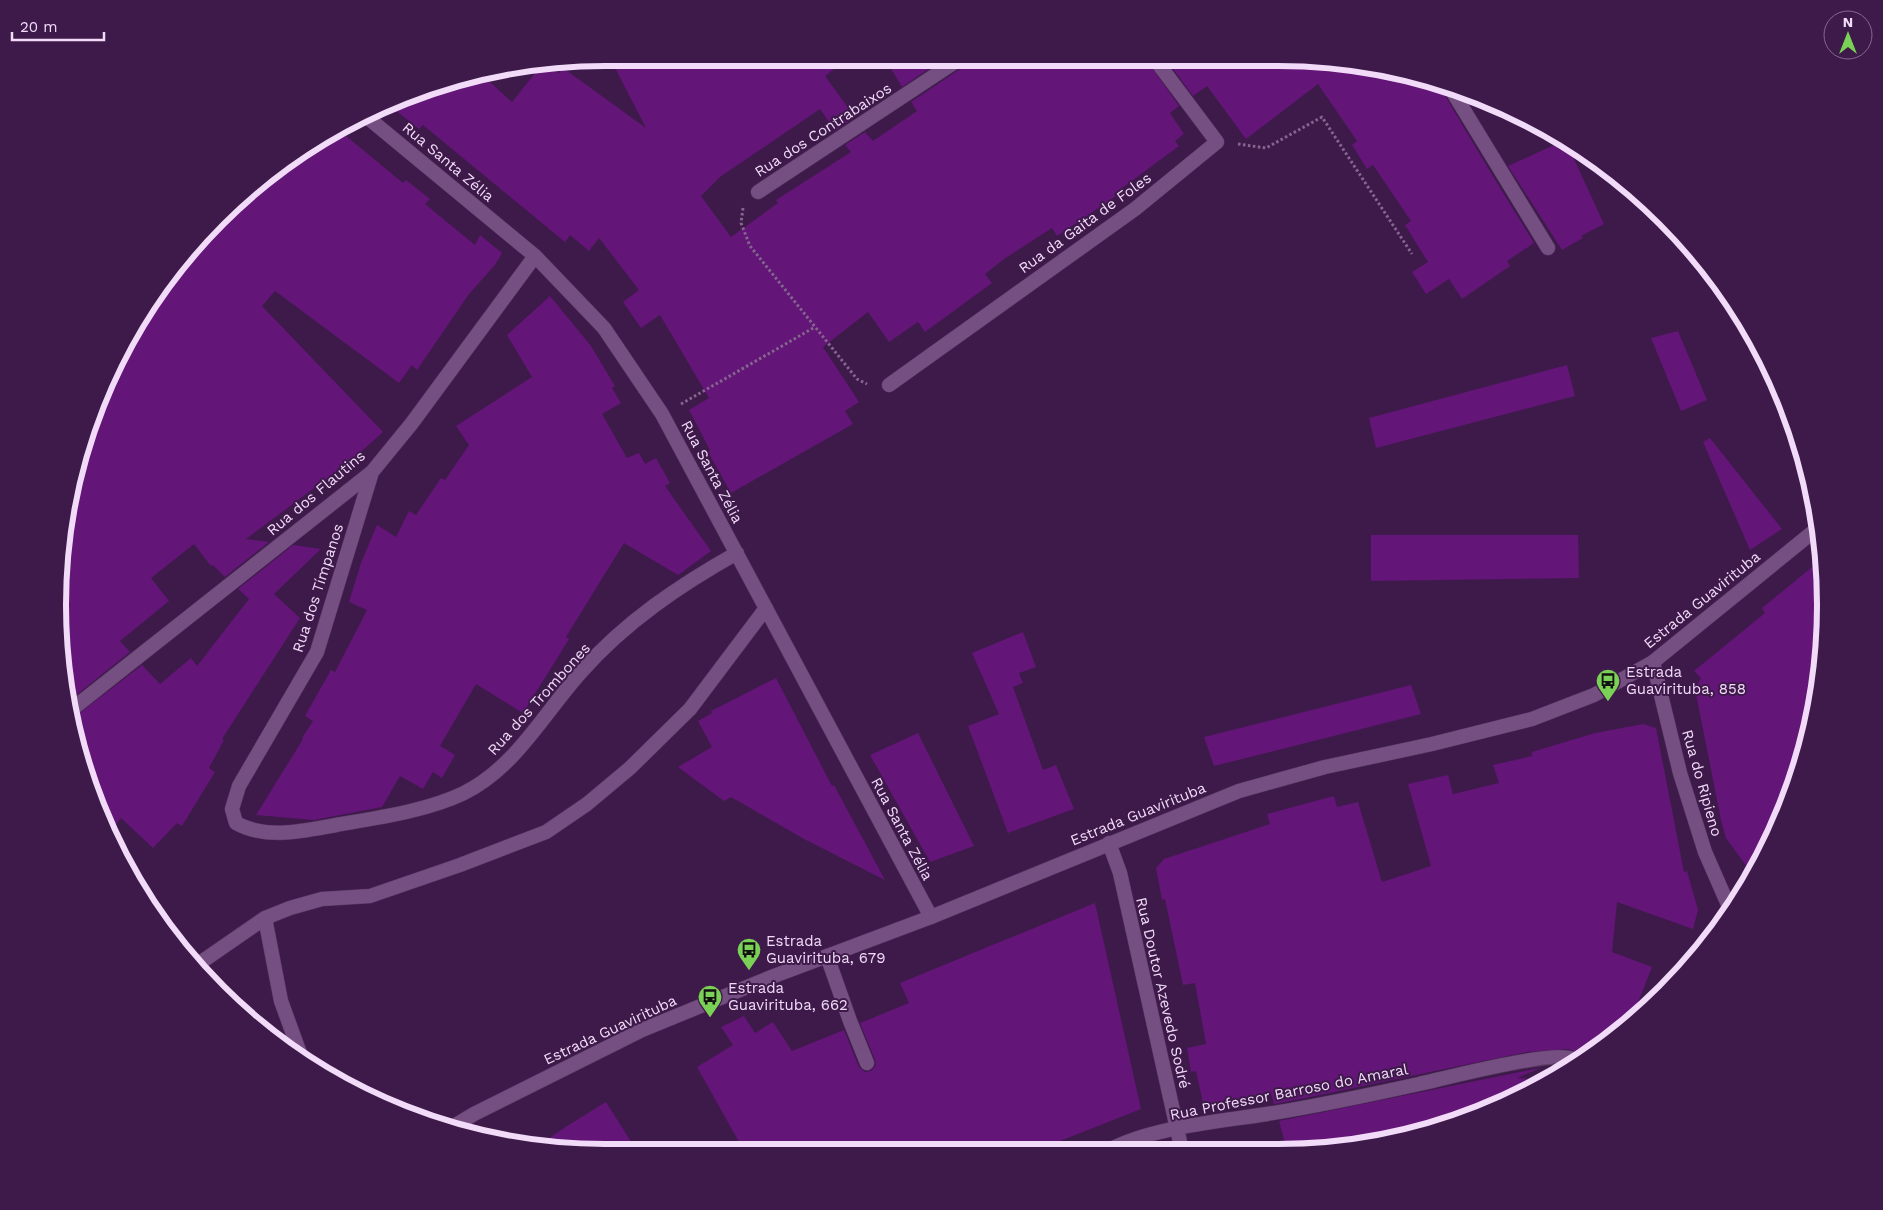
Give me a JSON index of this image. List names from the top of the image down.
{
  "streets": {
    "street": [
      "Rua dos Contrabaixos",
      "Rua Santa Zélia",
      "Rua da Gaita de Foles",
      "Rua dos Flautins",
      "Rua dos Tímpanos",
      "Estrada Guavirituba",
      "Rua dos Trombones",
      "Rua do Ripieno",
      "Rua Doutor Azevedo Sodré",
      "Rua Professor Barroso do Amaral"
    ]
  },
  "crossings": [
    ["Rua Santa Zélia", "Rua dos Flautins"],
    ["Rua Santa Zélia", "Estrada Guavirituba"],
    ["Rua Santa Zélia", "Rua dos Trombones"],
    ["Rua dos Flautins", "Rua dos Tímpanos"],
    ["Rua dos Tímpanos", "Rua dos Trombones"],
    ["Estrada Guavirituba", "Rua do Ripieno"],
    ["Estrada Guavirituba", "Rua Doutor Azevedo Sodré"],
    ["Rua Doutor Azevedo Sodré", "Rua Professor Barroso do Amaral"]
  ],
  "places": {
    "bus stop": ["Estrada Guavirituba, 858", "Estrada Guavirituba, 679", "Estrada Guavirituba, 662"]
  },
  "scale_bar": "20 m",
  "north": "top"
}
